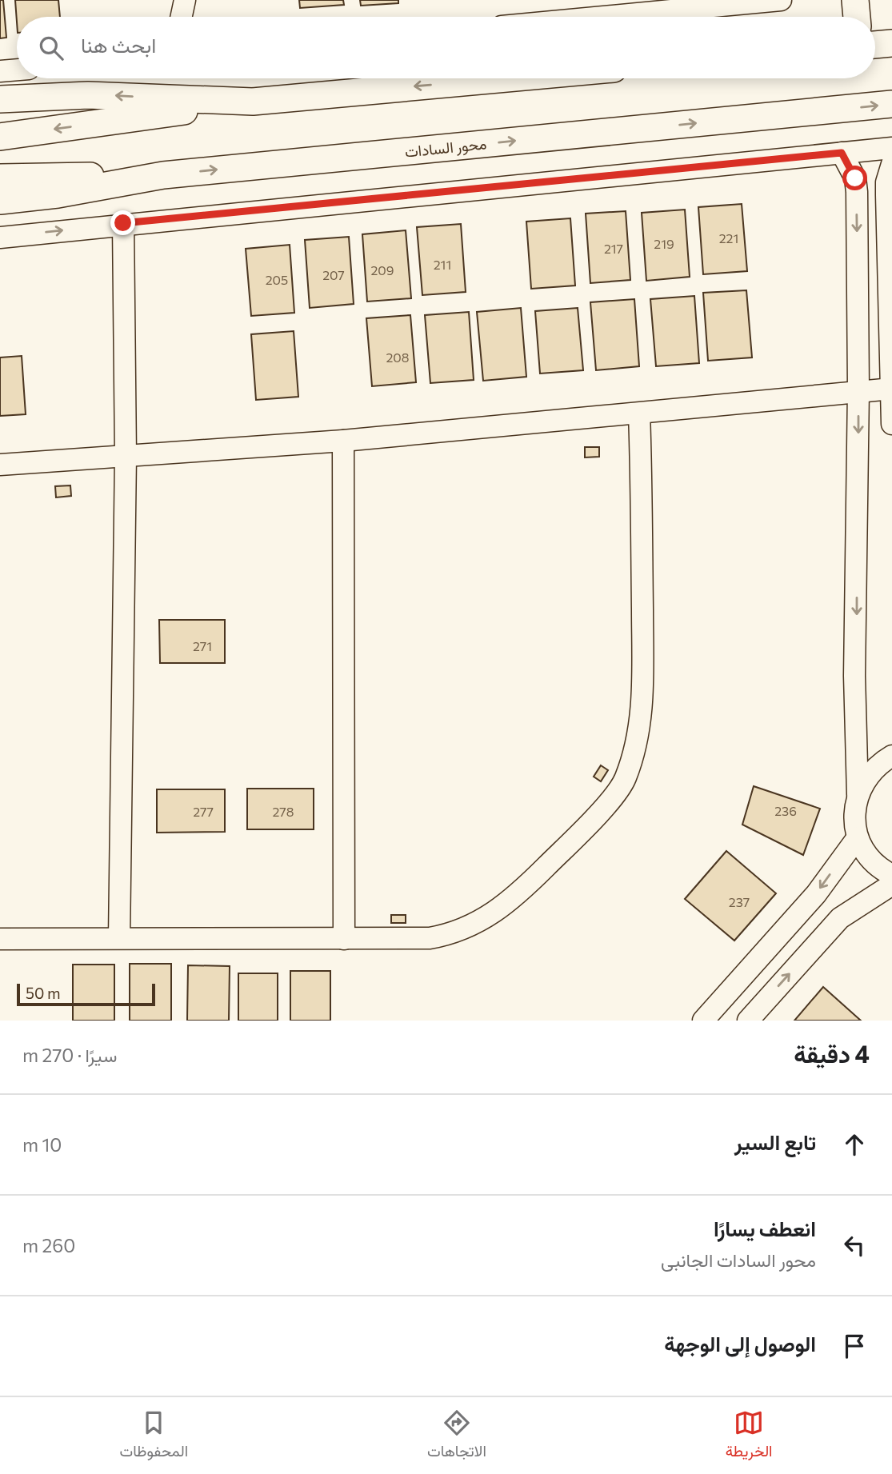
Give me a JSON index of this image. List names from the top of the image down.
{
  "streets": {
    "main road": ["محور السادات"]
  },
  "house_numbers": [
    "221",
    "219",
    "217",
    "211",
    "209",
    "207",
    "205",
    "208",
    "271",
    "236",
    "277",
    "278",
    "237"
  ],
  "scale_bar": "50 m",
  "page": {
    "search": "ابحث هنا",
    "scale": "50 m",
    "heading": ["4 دقيقة", "سيرًا · 270 m"],
    "list": [
      ["تابع السير", "10 m"],
      ["انعطف يسارًا", "محور السادات الجانبى", "260 m"],
      "الوصول إلى الوجهة"
    ],
    "nav": ["الخريطة", "الاتجاهات", "المحفوظات"]
  }
}
